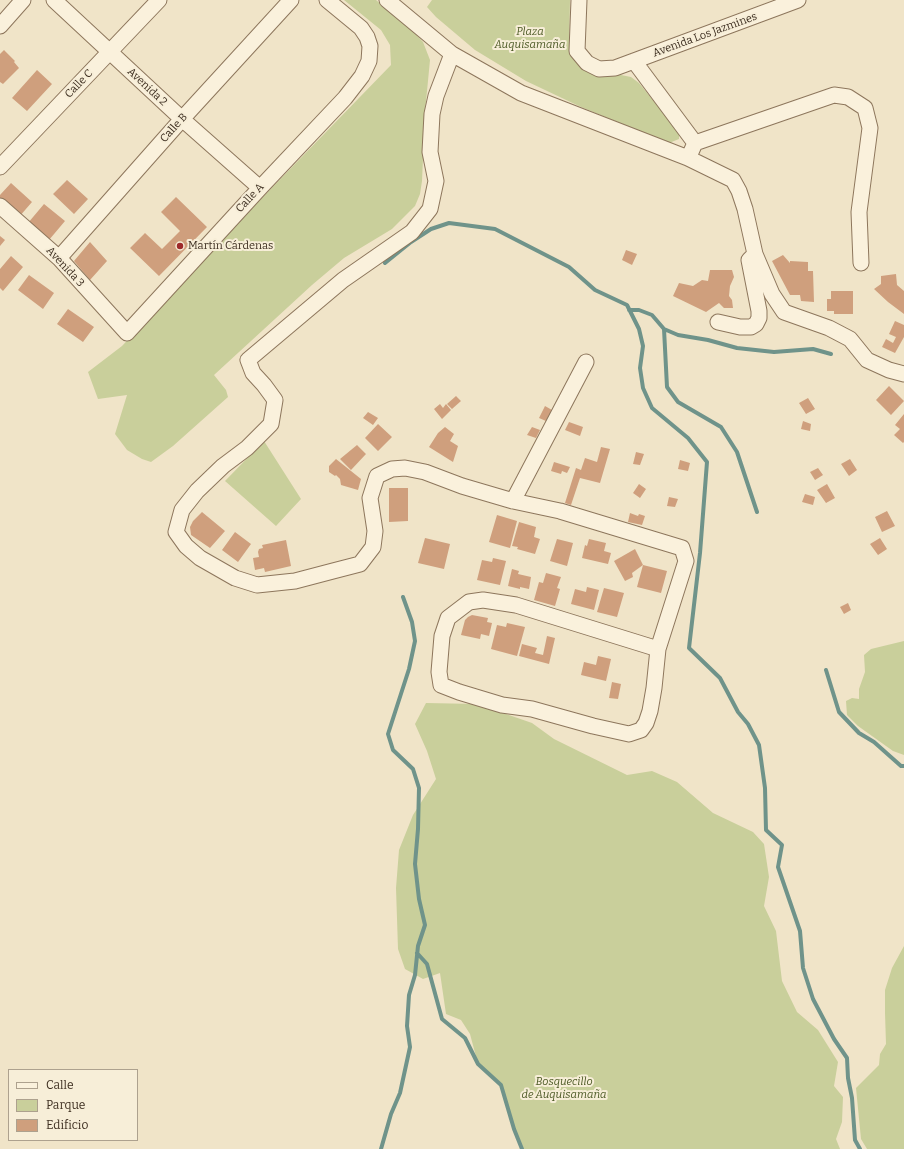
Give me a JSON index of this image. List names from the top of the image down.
{
  "streets": {
    "street": [
      "Avenida Los Jazmines",
      "Calle C",
      "Avenida 2",
      "Calle B",
      "Calle A",
      "Avenida 3"
    ]
  },
  "crossings": [
    ["Calle C", "Avenida 2"],
    ["Avenida 2", "Calle B"],
    ["Avenida 2", "Calle A"],
    ["Calle B", "Avenida 3"],
    ["Calle A", "Avenida 3"]
  ],
  "parks": ["Plaza Auquisamaña", "Bosquecillo de Auquisamaña"],
  "places": ["Martín Cárdenas"],
  "legend": ["Calle", "Parque", "Edificio"]
}
